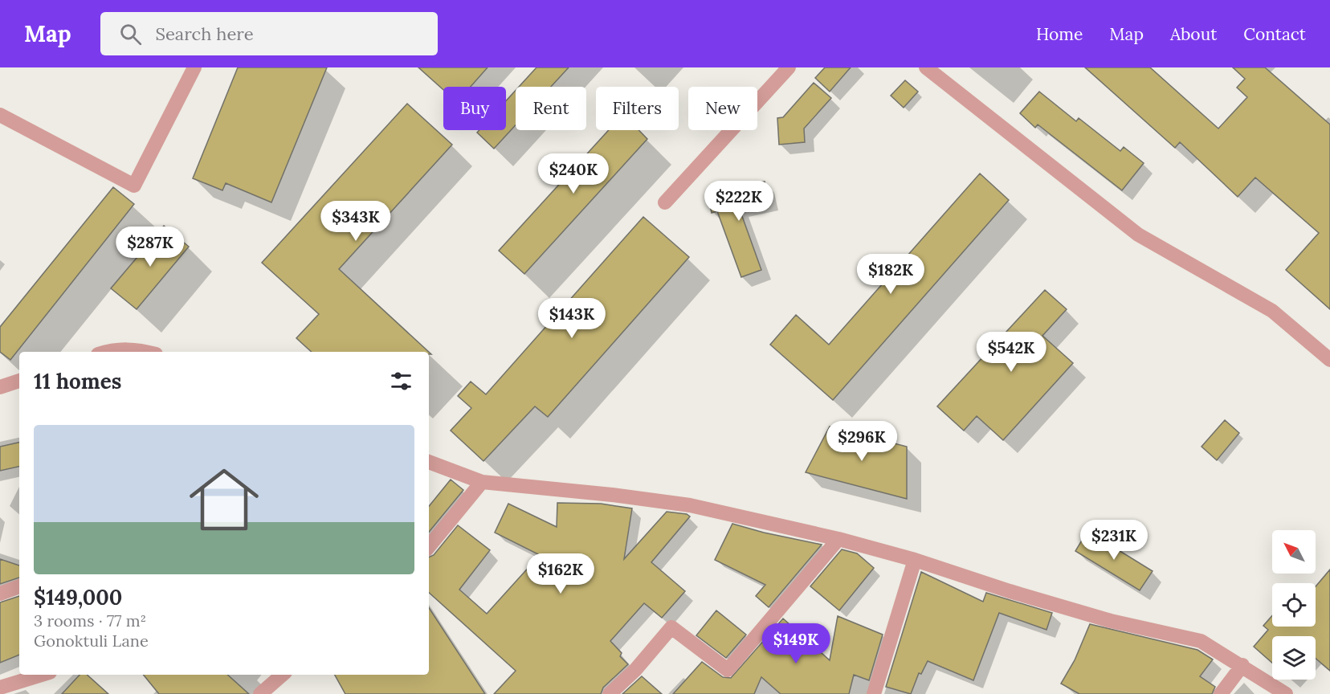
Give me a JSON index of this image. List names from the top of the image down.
{
  "north": "top left",
  "page": {
    "header": "Map",
    "search": "Search here",
    "nav": [
      "Home",
      "Map",
      "About",
      "Contact"
    ],
    "chip": [
      "Buy",
      "Rent",
      "Filters",
      "New"
    ],
    "price": [
      "$240K",
      "$222K",
      "$343K",
      "$287K",
      "$182K",
      "$143K",
      "$542K",
      "$296K",
      "$231K",
      "$162K",
      "$149K"
    ],
    "heading": "11 homes",
    "list": [
      {
        "name": "$149,000",
        "note": "3 rooms · 77 m² · Gonoktuli Lane"
      }
    ]
  }
}
